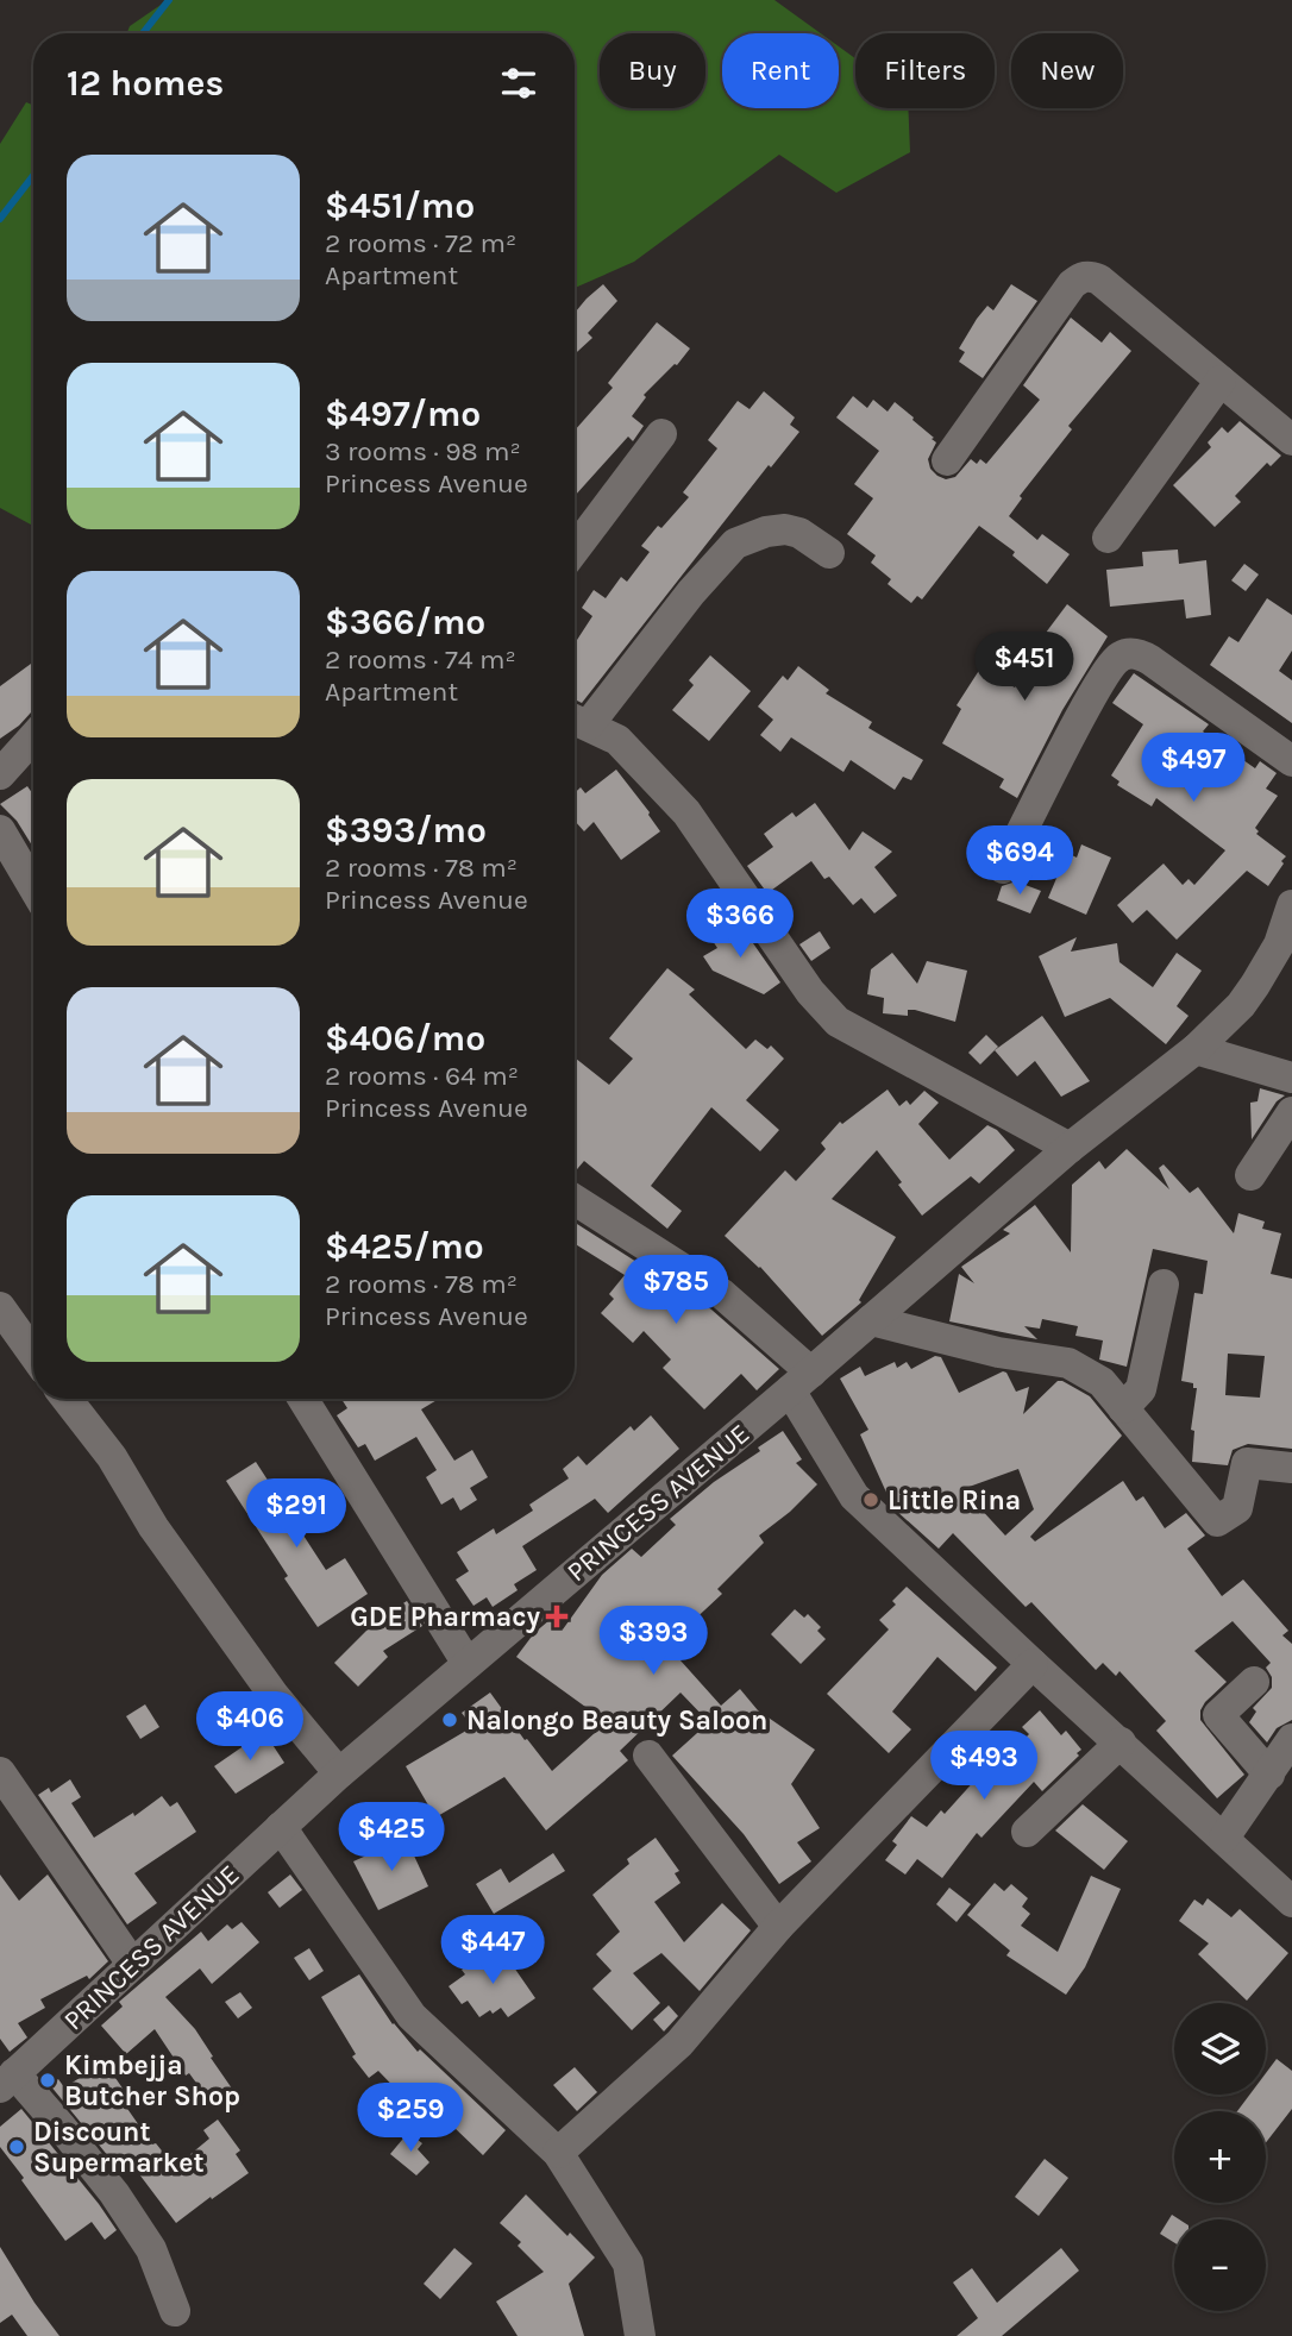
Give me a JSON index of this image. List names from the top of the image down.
{
  "streets": {
    "street": ["PRINCESS AVENUE"]
  },
  "places": {
    "other": [
      "Little Rina",
      "Nalongo Beauty Saloon",
      "Kimbejja Butcher Shop",
      "Discount Supermarket"
    ],
    "health": ["GDE Pharmacy"]
  },
  "page": {
    "chip": [
      "Buy",
      "Rent",
      "Filters",
      "New"
    ],
    "heading": "12 homes",
    "list": [
      {
        "name": "$451/mo",
        "note": "2 rooms · 72 m² · Apartment"
      },
      {
        "name": "$497/mo",
        "note": "3 rooms · 98 m² · Princess Avenue"
      },
      {
        "name": "$366/mo",
        "note": "2 rooms · 74 m² · Apartment"
      },
      {
        "name": "$393/mo",
        "note": "2 rooms · 78 m² · Princess Avenue"
      },
      {
        "name": "$406/mo",
        "note": "2 rooms · 64 m² · Princess Avenue"
      },
      {
        "name": "$425/mo",
        "note": "2 rooms · 78 m² · Princess Avenue"
      }
    ],
    "price": [
      "$451",
      "$497",
      "$694",
      "$366",
      "$785",
      "$291",
      "$393",
      "$406",
      "$493",
      "$425",
      "$447",
      "$259"
    ],
    "map_buttons": ["+", "−"]
  }
}
